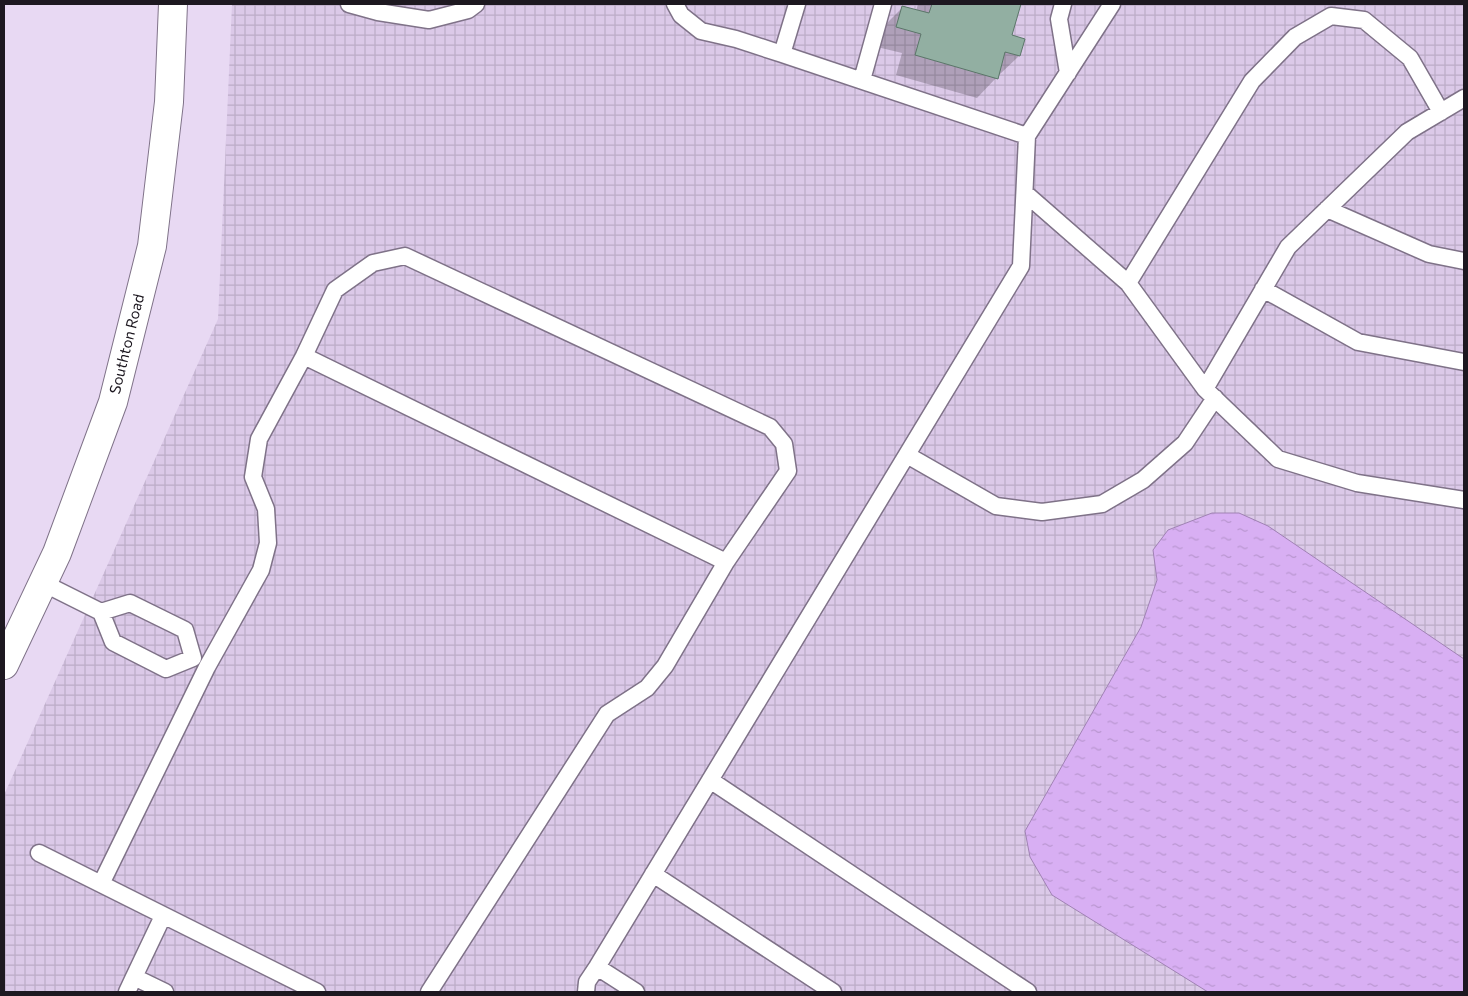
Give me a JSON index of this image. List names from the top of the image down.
{
  "streets": {
    "street": ["Southton Road"]
  }
}
